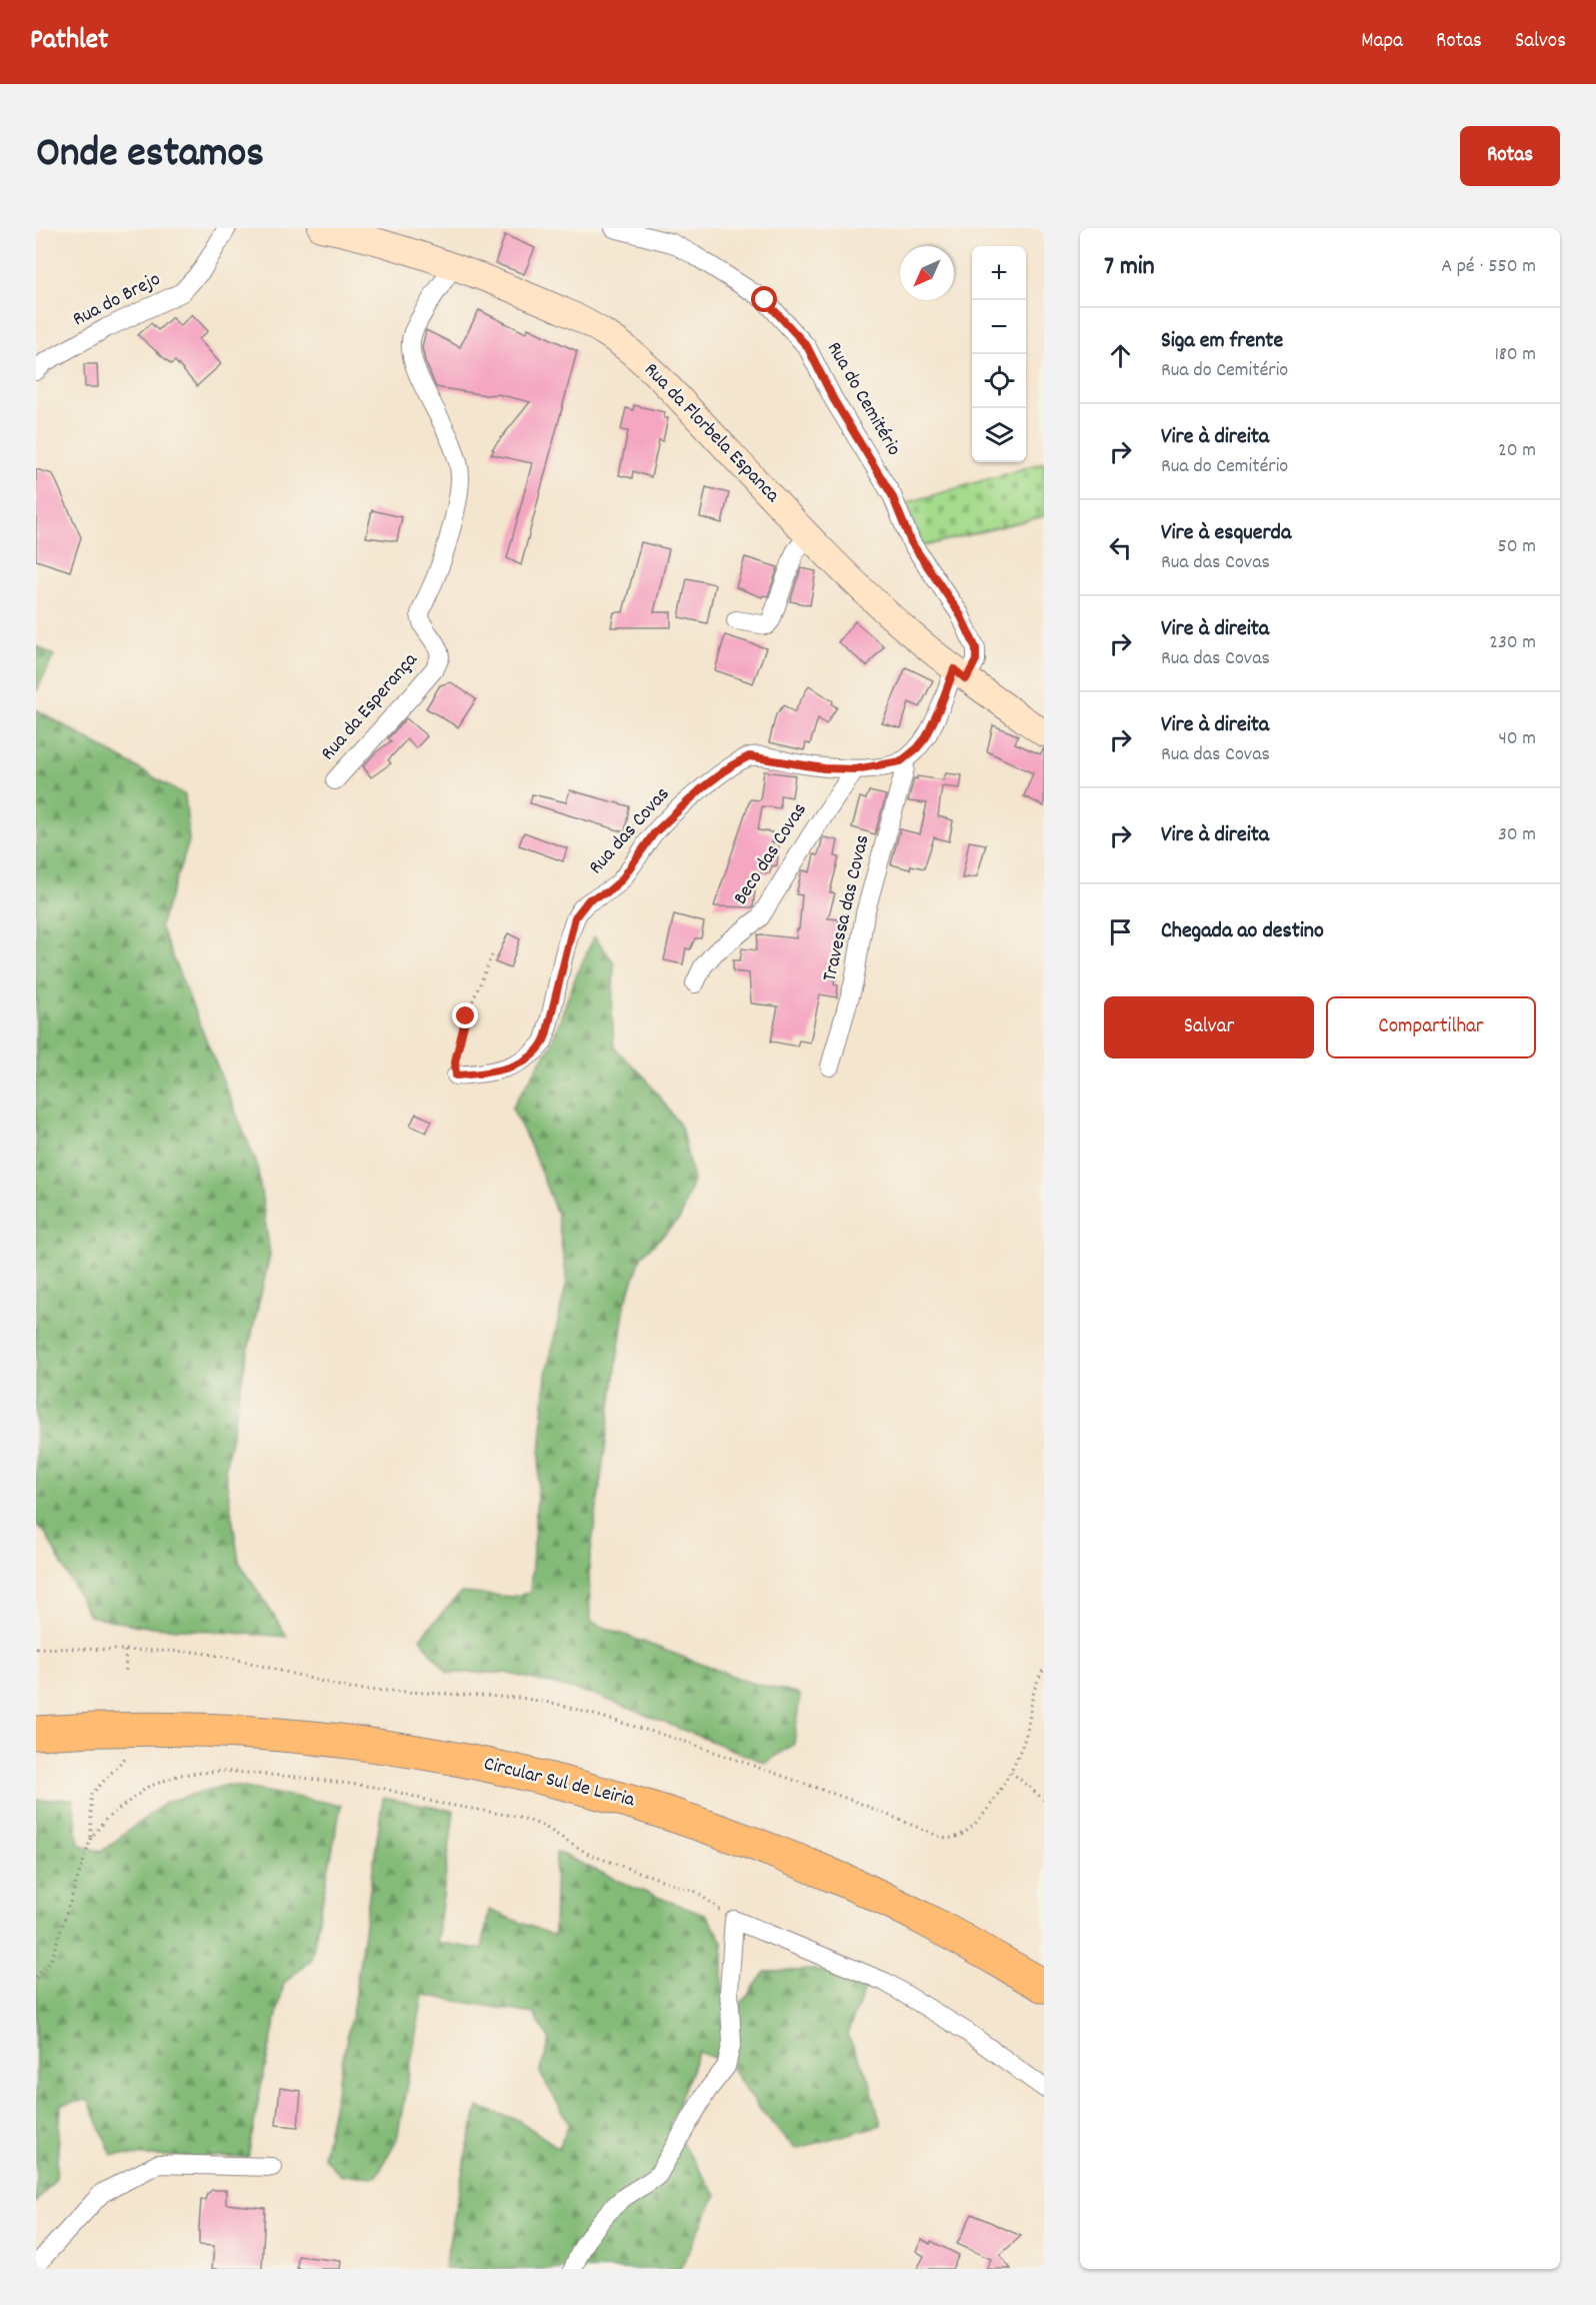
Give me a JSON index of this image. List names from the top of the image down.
{
  "streets": {
    "highway": ["Circular Sul de Leiria"],
    "street": [
      "Rua do Brejo",
      "Rua do Cemitério",
      "Rua da Florbela Espanca",
      "Rua da Esperança",
      "Rua das Covas",
      "Beco das Covas",
      "Travessa das Covas"
    ]
  },
  "crossings": [
    ["Rua do Cemitério", "Rua da Florbela Espanca"],
    ["Rua da Florbela Espanca", "Rua da Esperança"],
    ["Rua das Covas", "Beco das Covas"],
    ["Rua das Covas", "Travessa das Covas"]
  ],
  "north": "bottom left",
  "page": {
    "header": "Pathlet",
    "nav": ["Mapa", "Rotas", "Salvos"],
    "title": "Onde estamos",
    "buttons": [
      "Rotas",
      ["Salvar", "Compartilhar"]
    ],
    "heading": ["7 min", "A pé · 550 m"],
    "map_buttons": ["+", "−"],
    "list": [
      ["Siga em frente", "Rua do Cemitério", "180 m"],
      ["Vire à direita", "Rua do Cemitério", "20 m"],
      ["Vire à esquerda", "Rua das Covas", "50 m"],
      ["Vire à direita", "Rua das Covas", "230 m"],
      ["Vire à direita", "Rua das Covas", "40 m"],
      ["Vire à direita", "30 m"],
      "Chegada ao destino"
    ]
  }
}
